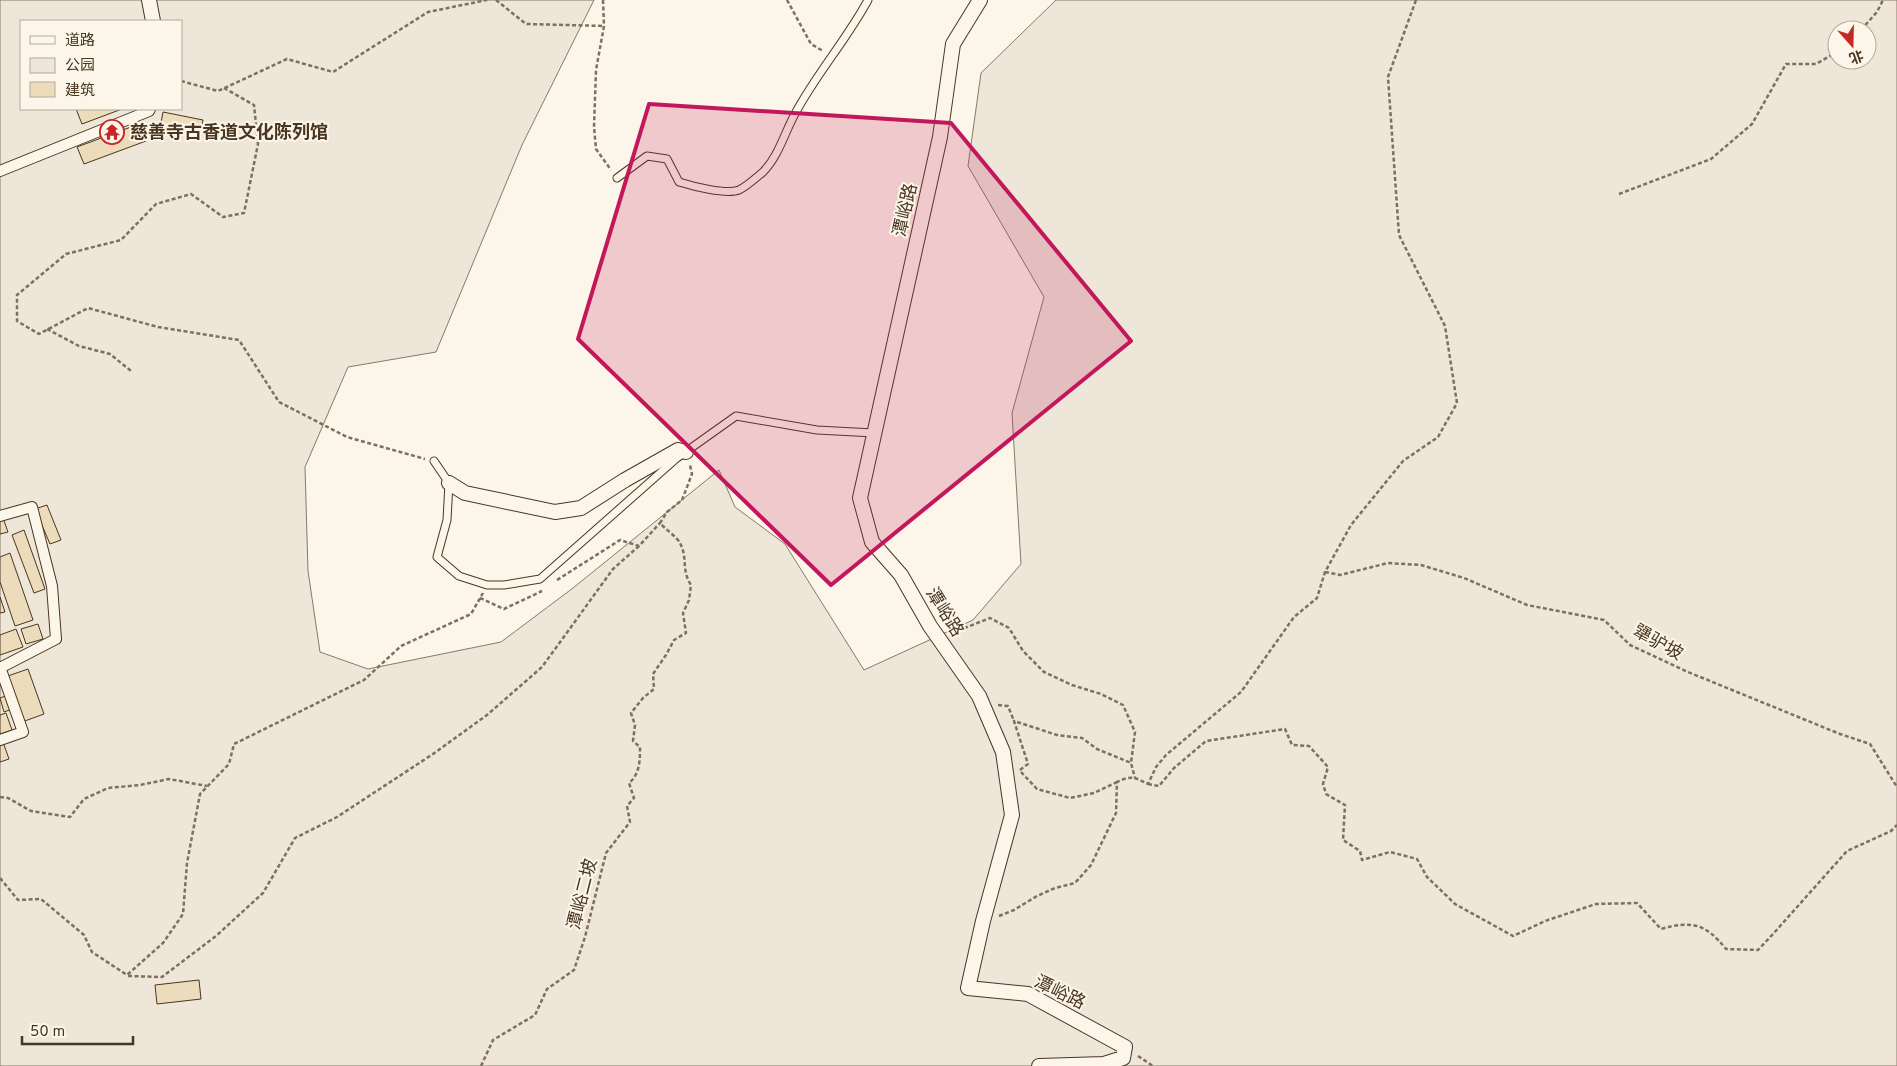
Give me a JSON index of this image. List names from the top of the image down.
{
  "streets": {
    "street": ["潭峪路"],
    "path": ["犟驴坡", "潭峪二坡"]
  },
  "places": {
    "temple": ["慈善寺古香道文化陈列馆"]
  },
  "legend": ["道路", "公园", "建筑"],
  "scale_bar": "50 m",
  "north": "bottom"
}
